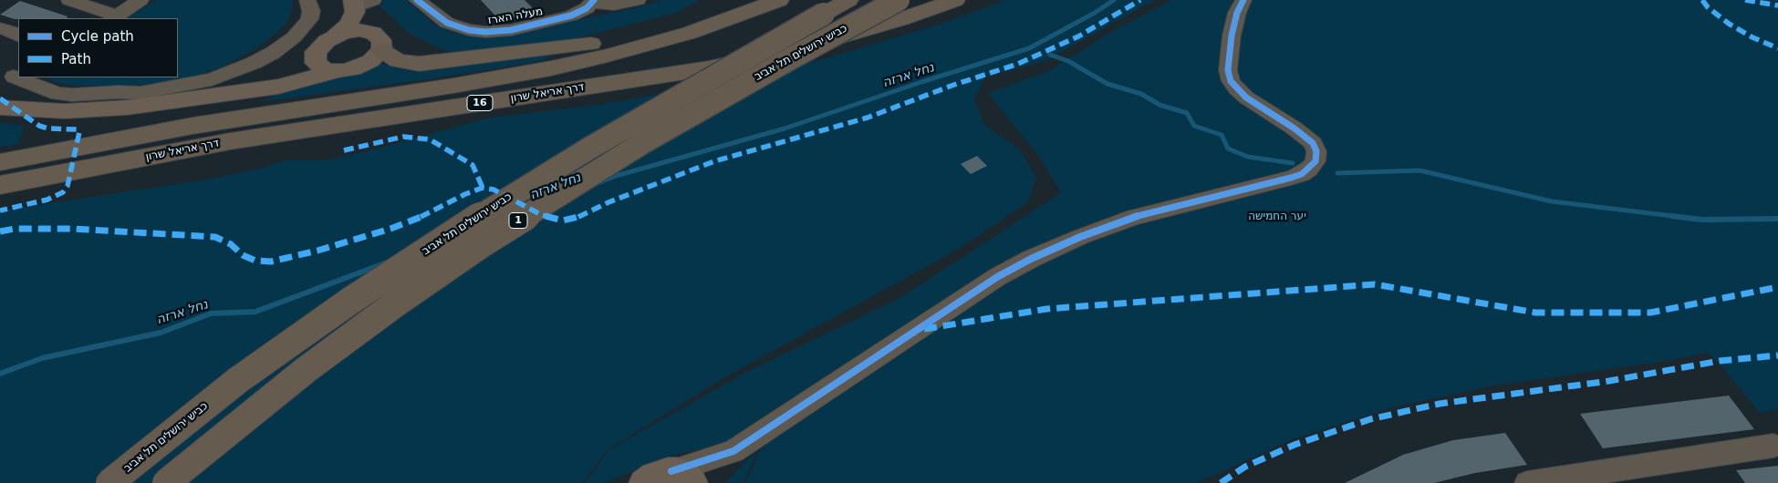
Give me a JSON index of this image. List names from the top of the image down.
{
  "streets": {
    "highway": [
      "כביש ירושלים תל אביב",
      "דרך אריאל שרון",
      "16",
      "1"
    ],
    "street": ["מעלה הארז"]
  },
  "water": ["נחל ארזה"],
  "parks": ["יער החמישה"],
  "legend": ["Cycle path", "Path"]
}
